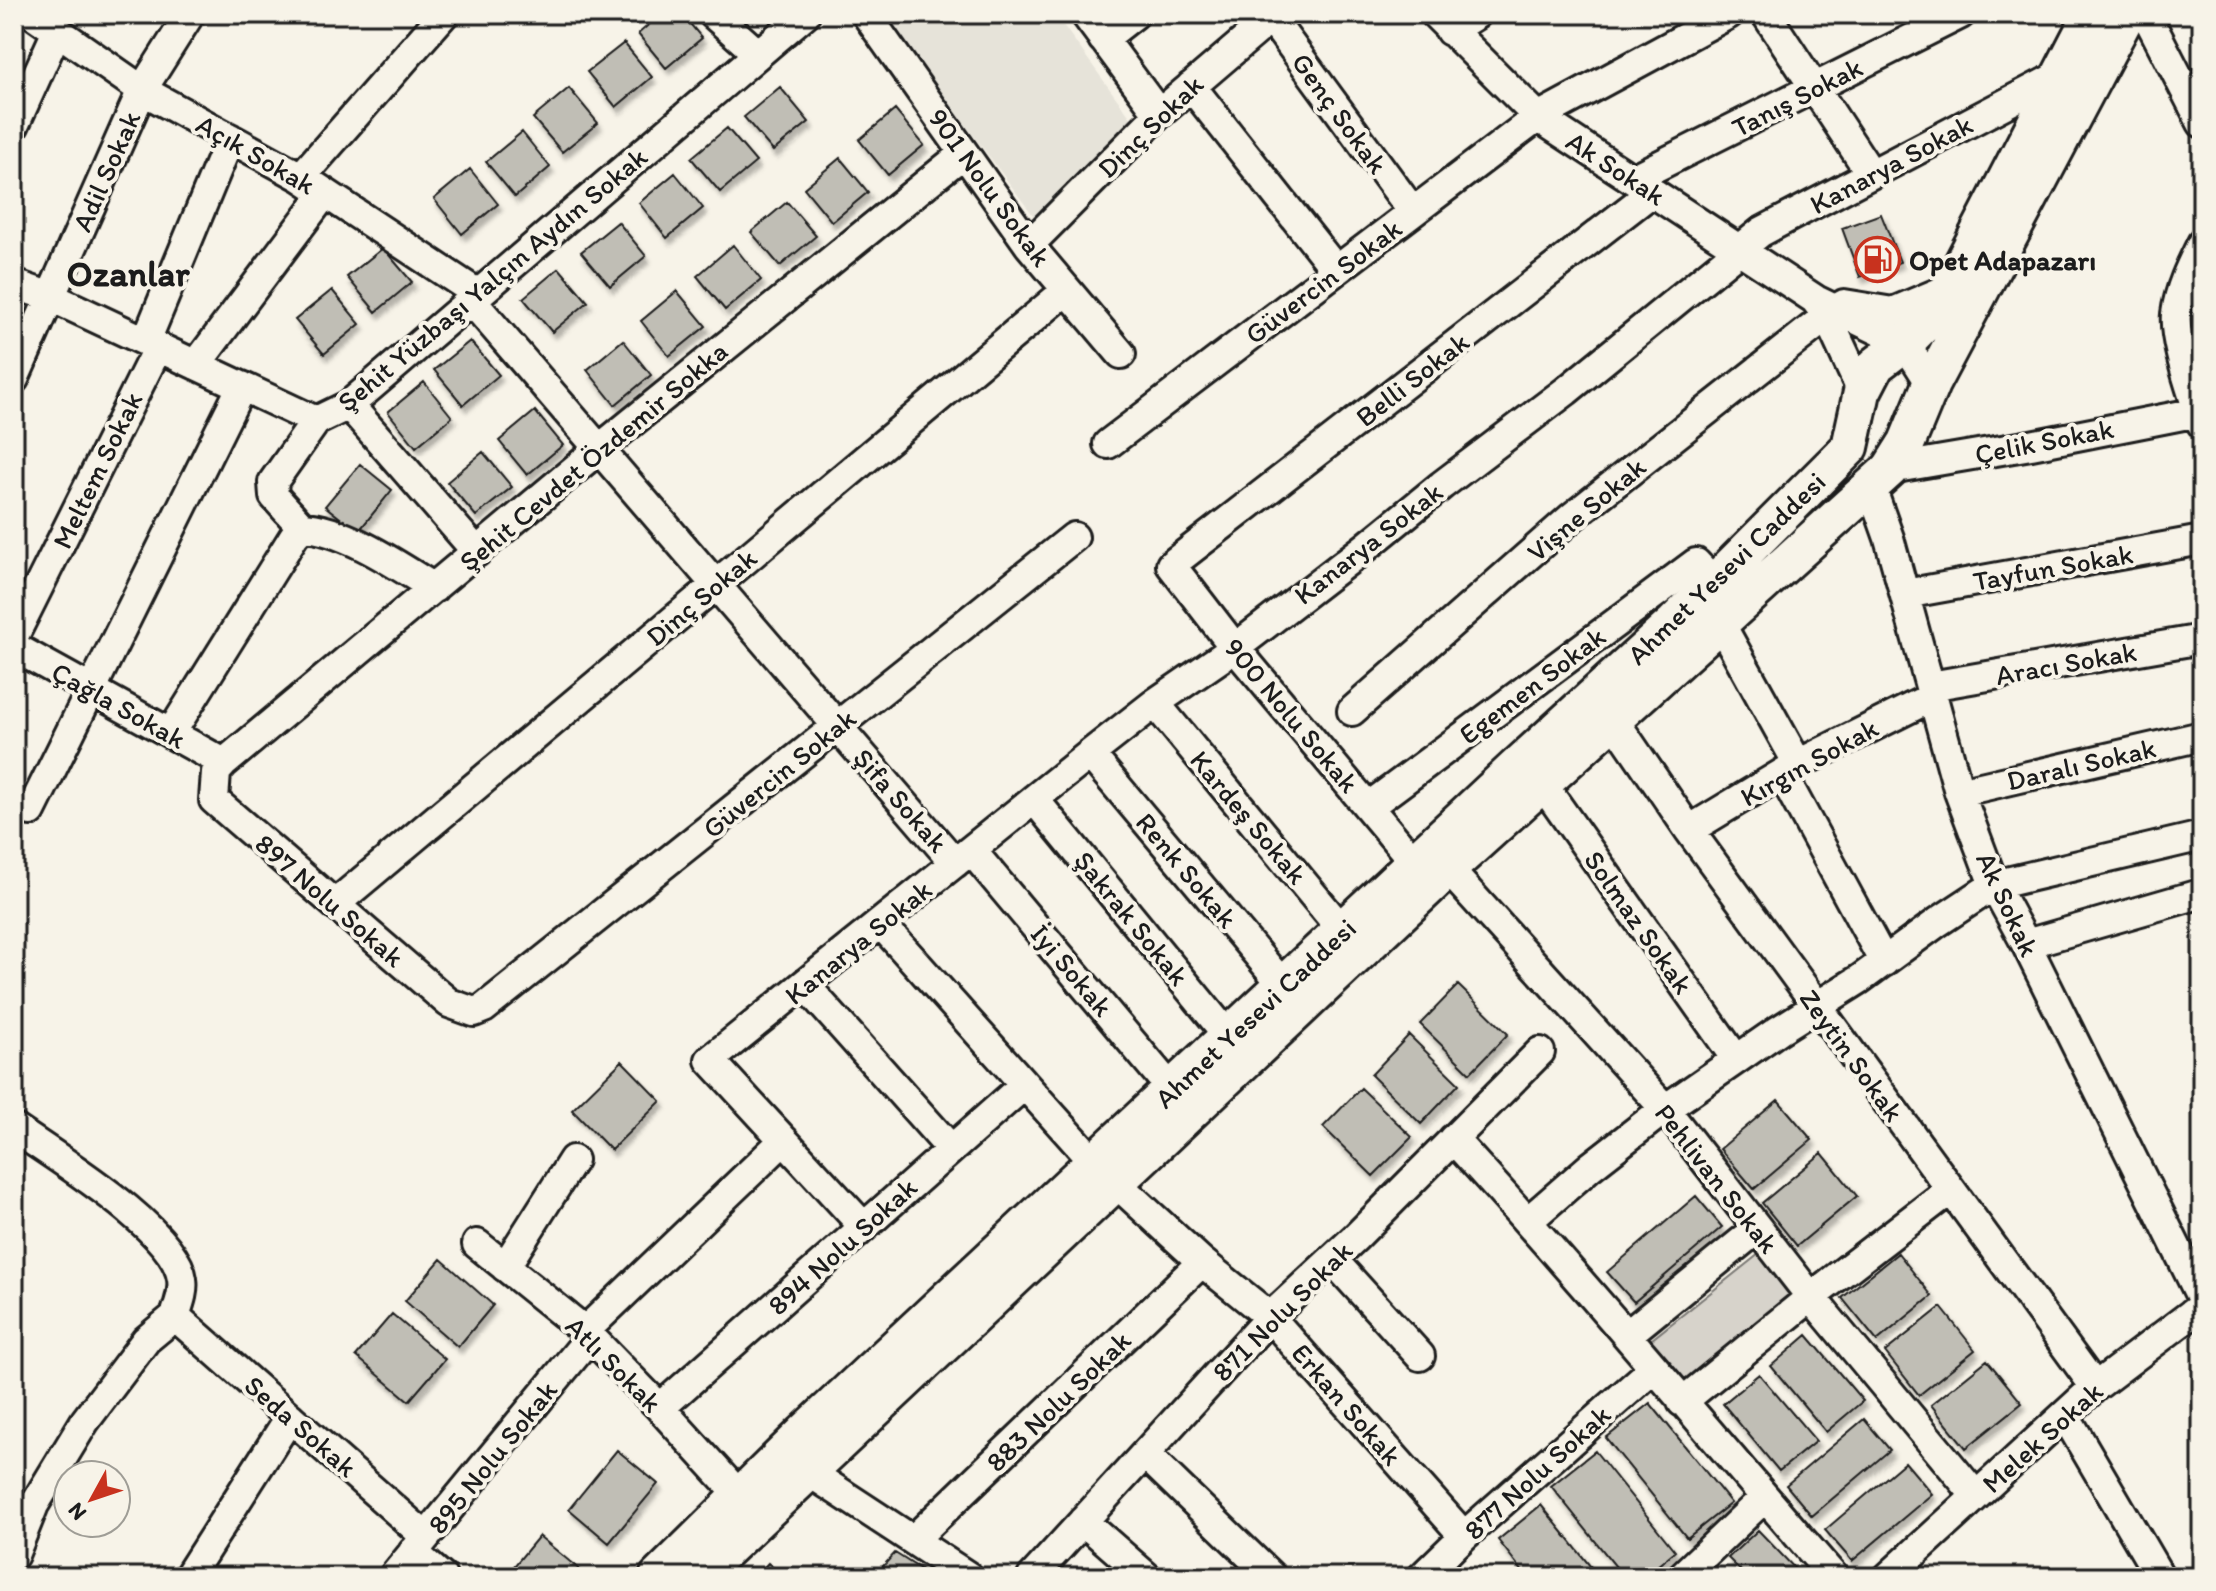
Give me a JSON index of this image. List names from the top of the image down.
{
  "streets": {
    "main road": ["Ahmet Yesevi Caddesi"],
    "street": [
      "Tanış Sokak",
      "Genç Sokak",
      "Dinç Sokak",
      "Açık Sokak",
      "Kanarya Sokak",
      "Ak Sokak",
      "Adil Sokak",
      "901 Nolu Sokak",
      "Şehit Yüzbaşı Yalçın Aydın Sokak",
      "Güvercin Sokak",
      "Belli Sokak",
      "Çelik Sokak",
      "Şehit Cevdet Özdemir Sokka",
      "Meltem Sokak",
      "Vişne Sokak",
      "Tayfun Sokak",
      "Aracı Sokak",
      "Egemen Sokak",
      "Çağla Sokak",
      "900 Nolu Sokak",
      "Kırgın Sokak",
      "Daralı Sokak",
      "Şifa Sokak",
      "Kardeş Sokak",
      "Renk Sokak",
      "897 Nolu Sokak",
      "Şakrak Sokak",
      "Solmaz Sokak",
      "İyi Sokak",
      "Zeytin Sokak",
      "Pehlivan Sokak",
      "894 Nolu Sokak",
      "871 Nolu Sokak",
      "Atlı Sokak",
      "883 Nolu Sokak",
      "Erkan Sokak",
      "Seda Sokak",
      "Melek Sokak",
      "895 Nolu Sokak",
      "877 Nolu Sokak"
    ]
  },
  "crossings": [
    ["Tanış Sokak", "Ak Sokak"],
    ["Tanış Sokak", "Belli Sokak"],
    ["Genç Sokak", "Dinç Sokak"],
    ["Genç Sokak", "Güvercin Sokak"],
    ["Dinç Sokak", "901 Nolu Sokak"],
    ["Dinç Sokak", "Şifa Sokak"],
    ["Dinç Sokak", "897 Nolu Sokak"],
    ["Açık Sokak", "Adil Sokak"],
    ["Açık Sokak", "Şehit Yüzbaşı Yalçın Aydın Sokak"],
    ["Açık Sokak", "Meltem Sokak"],
    ["Açık Sokak", "Şifa Sokak"],
    ["Kanarya Sokak", "Ak Sokak"],
    ["Kanarya Sokak", "900 Nolu Sokak"],
    ["Kanarya Sokak", "Şifa Sokak"],
    ["Kanarya Sokak", "Kardeş Sokak"],
    ["Kanarya Sokak", "Renk Sokak"],
    ["Kanarya Sokak", "Şakrak Sokak"],
    ["Kanarya Sokak", "İyi Sokak"],
    ["Kanarya Sokak", "Erkan Sokak"],
    ["Kanarya Sokak", "895 Nolu Sokak"],
    ["Ak Sokak", "Güvercin Sokak"],
    ["Ak Sokak", "Belli Sokak"],
    ["Ak Sokak", "Çelik Sokak"],
    ["Ak Sokak", "Vişne Sokak"],
    ["Ak Sokak", "Tayfun Sokak"],
    ["Ak Sokak", "Ahmet Yesevi Caddesi"],
    ["Ak Sokak", "Aracı Sokak"],
    ["Ak Sokak", "Kırgın Sokak"],
    ["Ak Sokak", "Daralı Sokak"],
    ["901 Nolu Sokak", "Şehit Cevdet Özdemir Sokka"],
    ["Şehit Yüzbaşı Yalçın Aydın Sokak", "Şifa Sokak"],
    ["Güvercin Sokak", "Şifa Sokak"],
    ["Güvercin Sokak", "897 Nolu Sokak"],
    ["Belli Sokak", "900 Nolu Sokak"],
    ["Çelik Sokak", "Ahmet Yesevi Caddesi"],
    ["Şehit Cevdet Özdemir Sokka", "Çağla Sokak"],
    ["Şehit Cevdet Özdemir Sokka", "Şifa Sokak"],
    ["Şehit Cevdet Özdemir Sokka", "897 Nolu Sokak"],
    ["Ahmet Yesevi Caddesi", "Egemen Sokak"],
    ["Ahmet Yesevi Caddesi", "900 Nolu Sokak"],
    ["Ahmet Yesevi Caddesi", "Kardeş Sokak"],
    ["Ahmet Yesevi Caddesi", "Renk Sokak"],
    ["Ahmet Yesevi Caddesi", "Şakrak Sokak"],
    ["Ahmet Yesevi Caddesi", "Solmaz Sokak"],
    ["Ahmet Yesevi Caddesi", "İyi Sokak"],
    ["Ahmet Yesevi Caddesi", "Zeytin Sokak"],
    ["Ahmet Yesevi Caddesi", "Pehlivan Sokak"],
    ["Ahmet Yesevi Caddesi", "Atlı Sokak"],
    ["Ahmet Yesevi Caddesi", "Erkan Sokak"],
    ["Aracı Sokak", "Kırgın Sokak"],
    ["Egemen Sokak", "900 Nolu Sokak"],
    ["Egemen Sokak", "Zeytin Sokak"],
    ["Çağla Sokak", "897 Nolu Sokak"],
    ["900 Nolu Sokak", "Pehlivan Sokak"],
    ["Kırgın Sokak", "Zeytin Sokak"],
    ["Şifa Sokak", "İyi Sokak"],
    ["Zeytin Sokak", "Melek Sokak"],
    ["Pehlivan Sokak", "Melek Sokak"],
    ["894 Nolu Sokak", "Atlı Sokak"],
    ["894 Nolu Sokak", "Erkan Sokak"],
    ["871 Nolu Sokak", "Erkan Sokak"],
    ["Atlı Sokak", "895 Nolu Sokak"],
    ["883 Nolu Sokak", "Erkan Sokak"],
    ["Erkan Sokak", "877 Nolu Sokak"],
    ["Seda Sokak", "895 Nolu Sokak"]
  ],
  "districts": ["Ozanlar"],
  "places": {
    "fuel station": ["Opet Adapazarı"]
  },
  "north": "bottom left"
}
